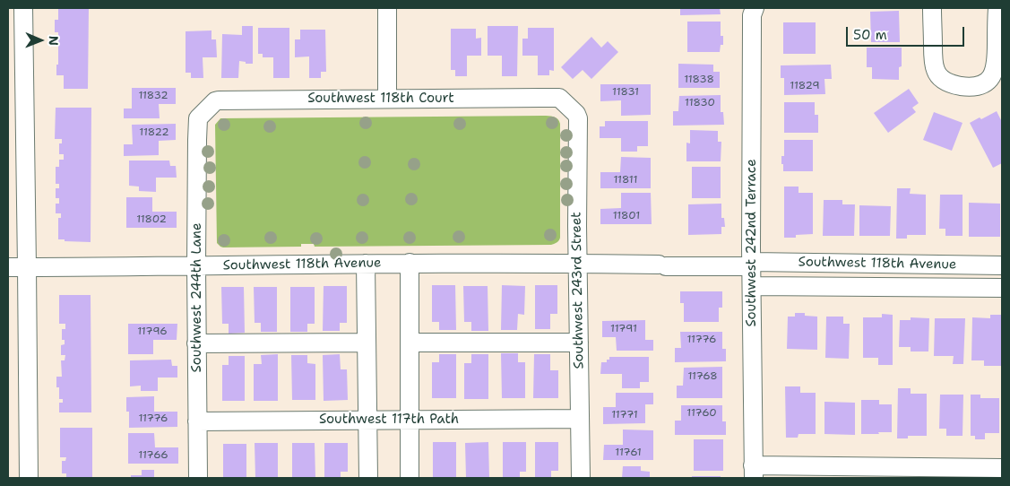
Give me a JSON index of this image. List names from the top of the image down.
{
  "streets": {
    "street": [
      "Southwest 118th Court",
      "Southwest 242nd Terrace",
      "Southwest 118th Avenue",
      "Southwest 243rd Street",
      "Southwest 244th Lane",
      "Southwest 117th Path"
    ]
  },
  "crossings": [
    ["Southwest 118th Court", "Southwest 243rd Street"],
    ["Southwest 118th Court", "Southwest 244th Lane"],
    ["Southwest 242nd Terrace", "Southwest 118th Avenue"],
    ["Southwest 118th Avenue", "Southwest 243rd Street"],
    ["Southwest 118th Avenue", "Southwest 244th Lane"],
    ["Southwest 243rd Street", "Southwest 117th Path"],
    ["Southwest 244th Lane", "Southwest 117th Path"]
  ],
  "house_numbers": [
    "11838",
    "11829",
    "11831",
    "11832",
    "11830",
    "11822",
    "11811",
    "11801",
    "11802",
    "11791",
    "11796",
    "11776",
    "11768",
    "11760",
    "11771",
    "11776",
    "11761",
    "11766"
  ],
  "scale_bar": "50 m",
  "north": "right"
}
